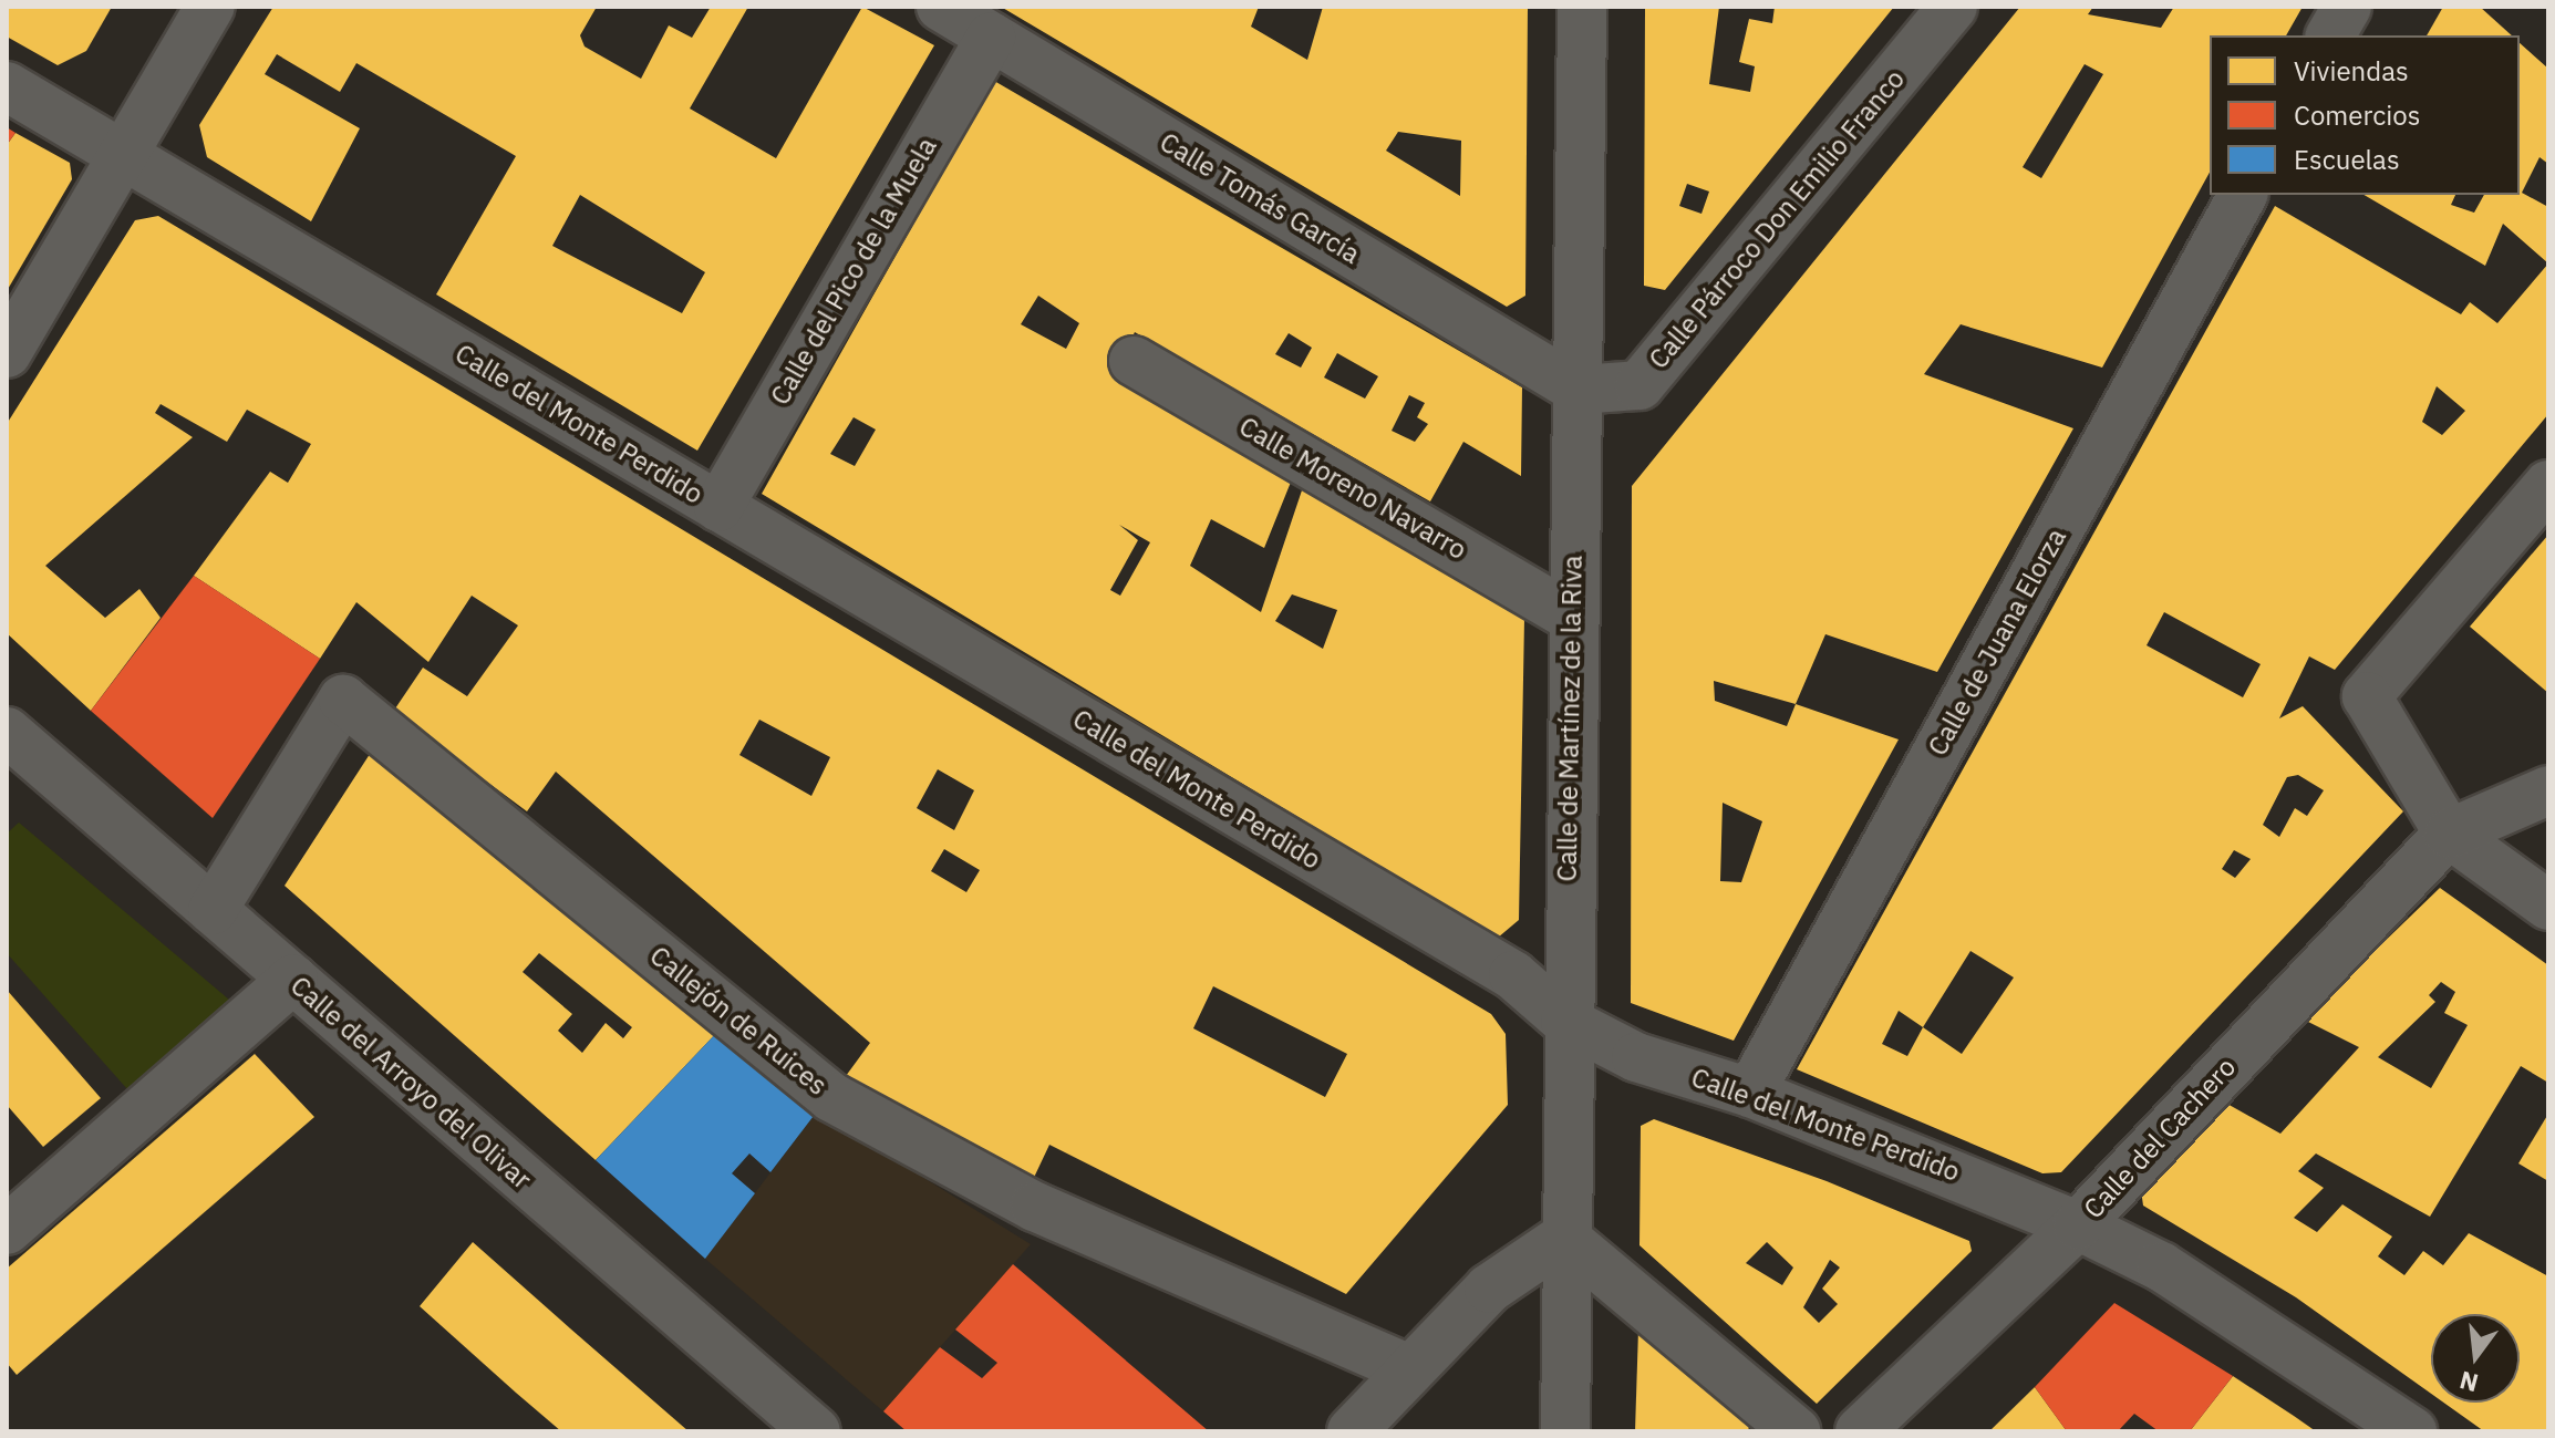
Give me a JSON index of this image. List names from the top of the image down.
{
  "streets": {
    "street": [
      "Calle Tomás García",
      "Calle Párroco Don Emilio Franco",
      "Calle del Pico de la Muela",
      "Calle del Monte Perdido",
      "Calle Moreno Navarro",
      "Calle de Juana Elorza",
      "Calle de Martínez de la Riva",
      "Callejón de Ruices",
      "Calle del Arroyo del Olivar",
      "Calle del Cachero"
    ]
  },
  "crossings": [
    ["Calle Tomás García", "Calle Párroco Don Emilio Franco"],
    ["Calle Tomás García", "Calle del Pico de la Muela"],
    ["Calle Tomás García", "Calle de Martínez de la Riva"],
    ["Calle Párroco Don Emilio Franco", "Calle de Martínez de la Riva"],
    ["Calle del Pico de la Muela", "Calle del Monte Perdido"],
    ["Calle del Monte Perdido", "Calle de Juana Elorza"],
    ["Calle del Monte Perdido", "Calle de Martínez de la Riva"],
    ["Calle del Monte Perdido", "Calle del Cachero"],
    ["Calle Moreno Navarro", "Calle de Martínez de la Riva"],
    ["Callejón de Ruices", "Calle del Arroyo del Olivar"]
  ],
  "legend": ["Viviendas", "Comercios", "Escuelas"],
  "north": "bottom"
}
